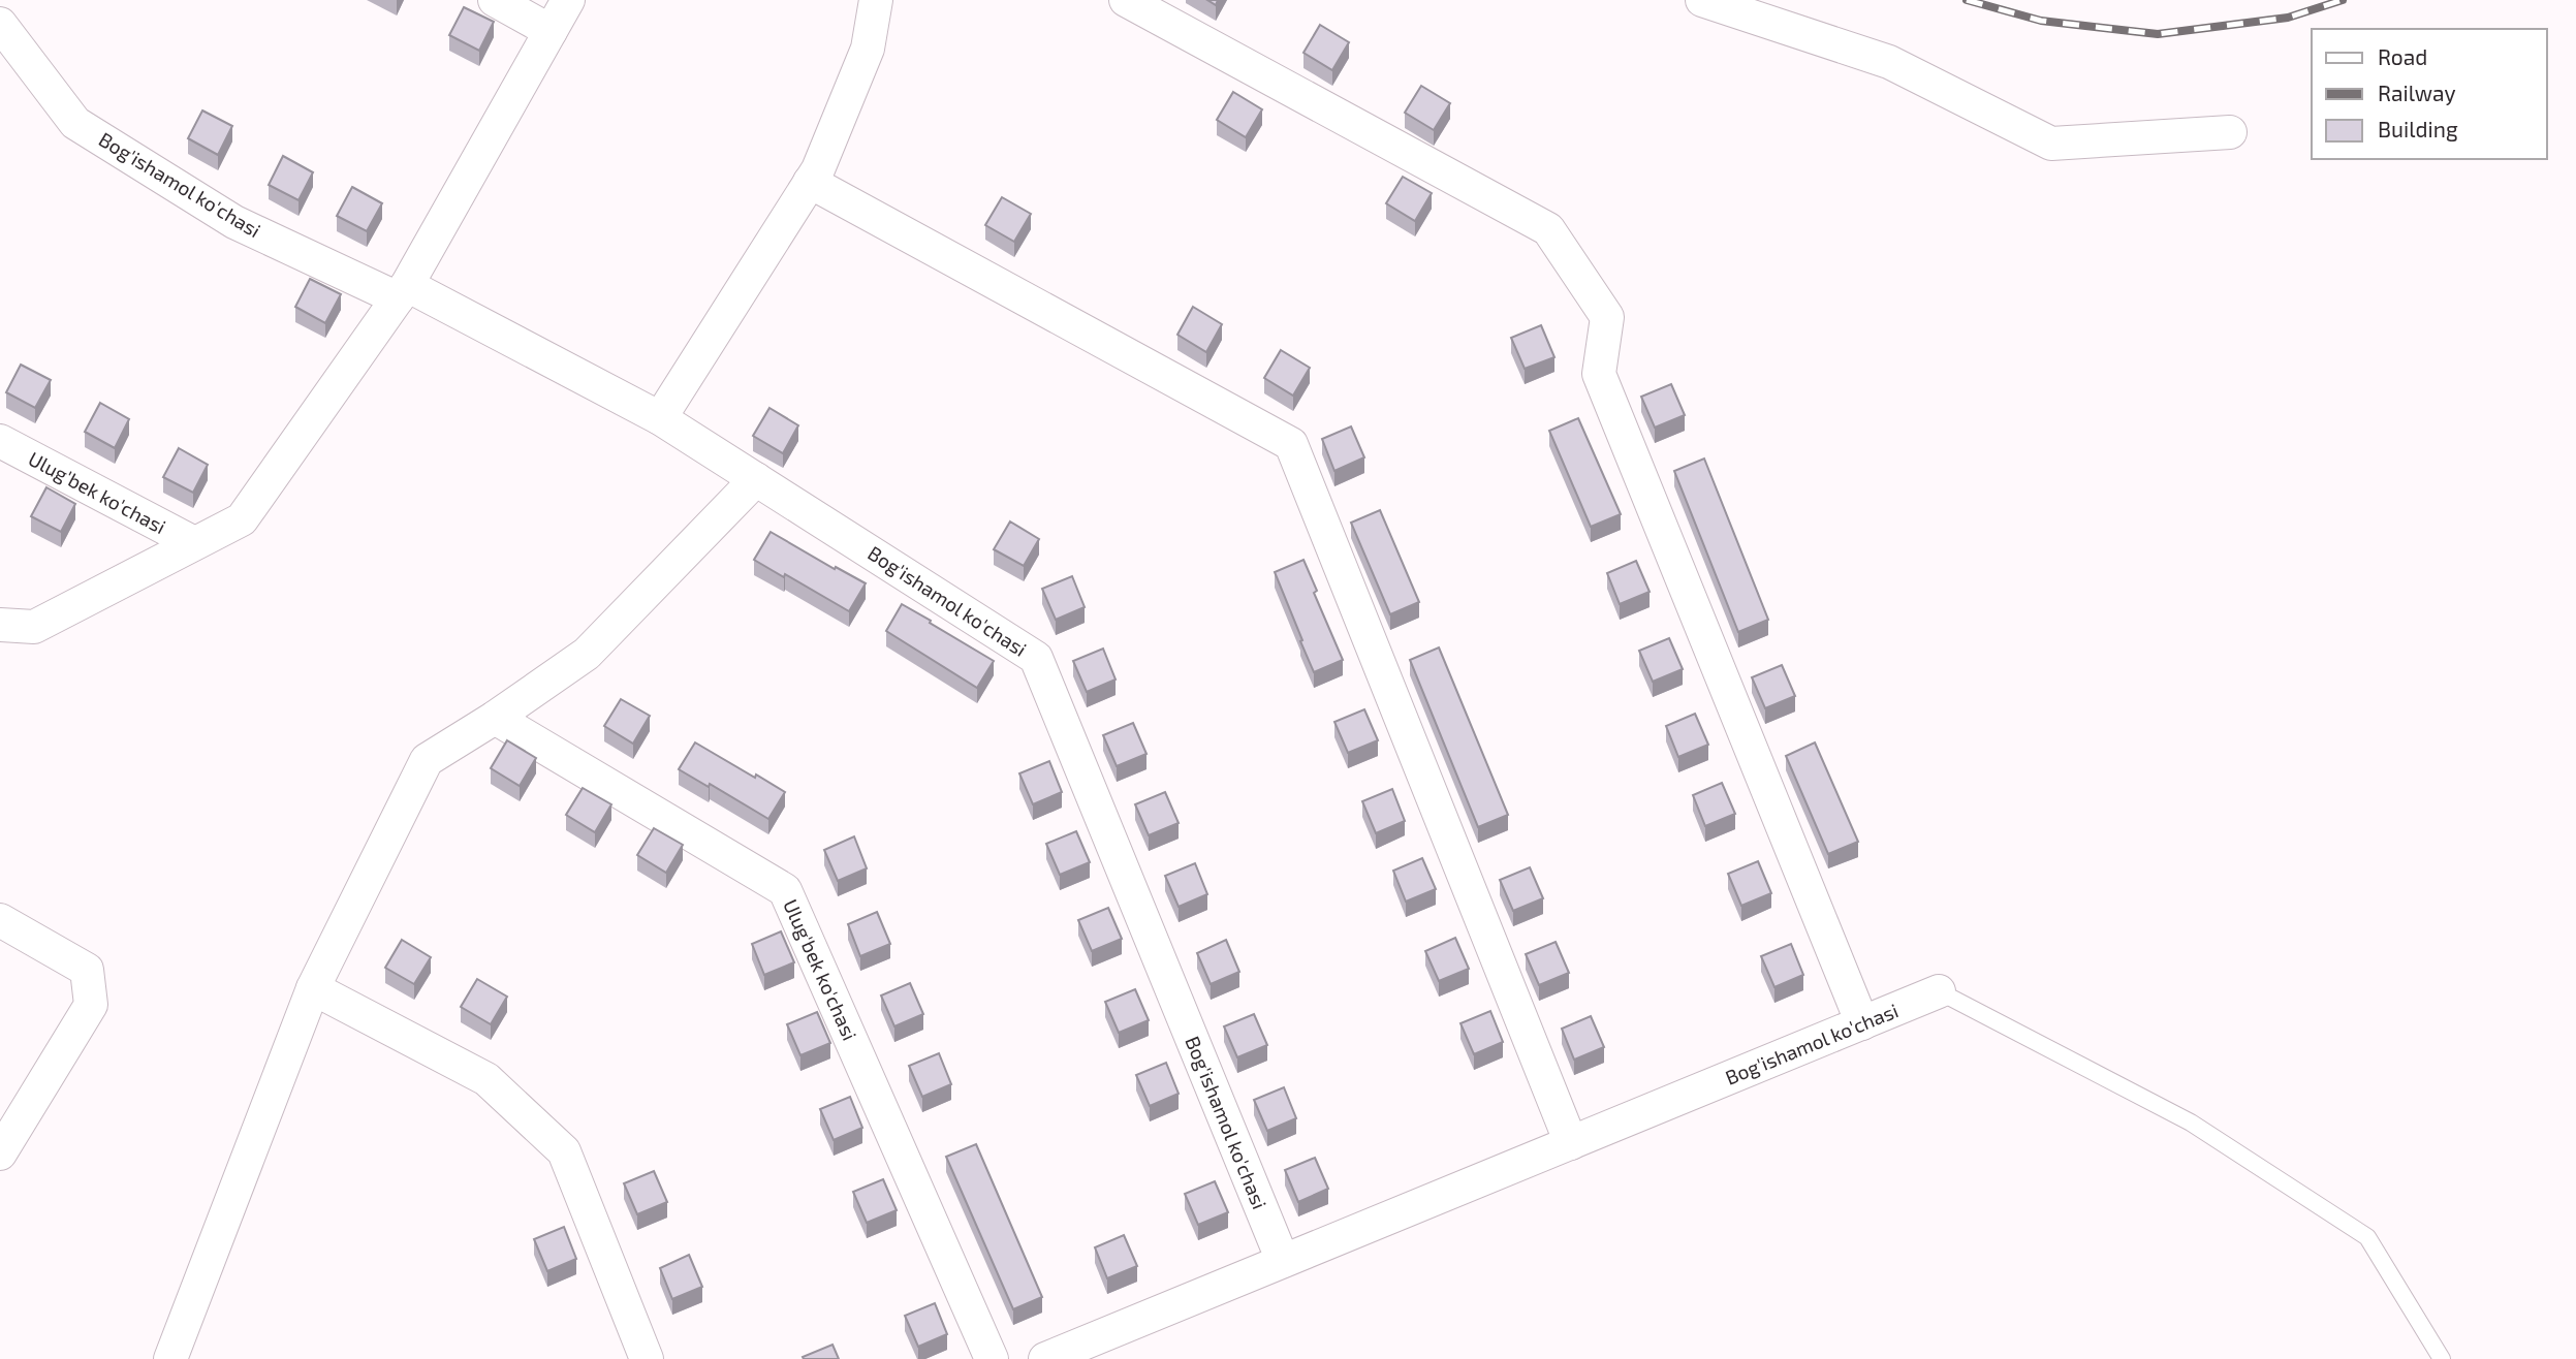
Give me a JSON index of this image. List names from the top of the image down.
{
  "streets": {
    "street": ["Bog'ishamol ko'chasi", "Ulug'bek ko'chasi"]
  },
  "legend": ["Road", "Railway", "Building"]
}
